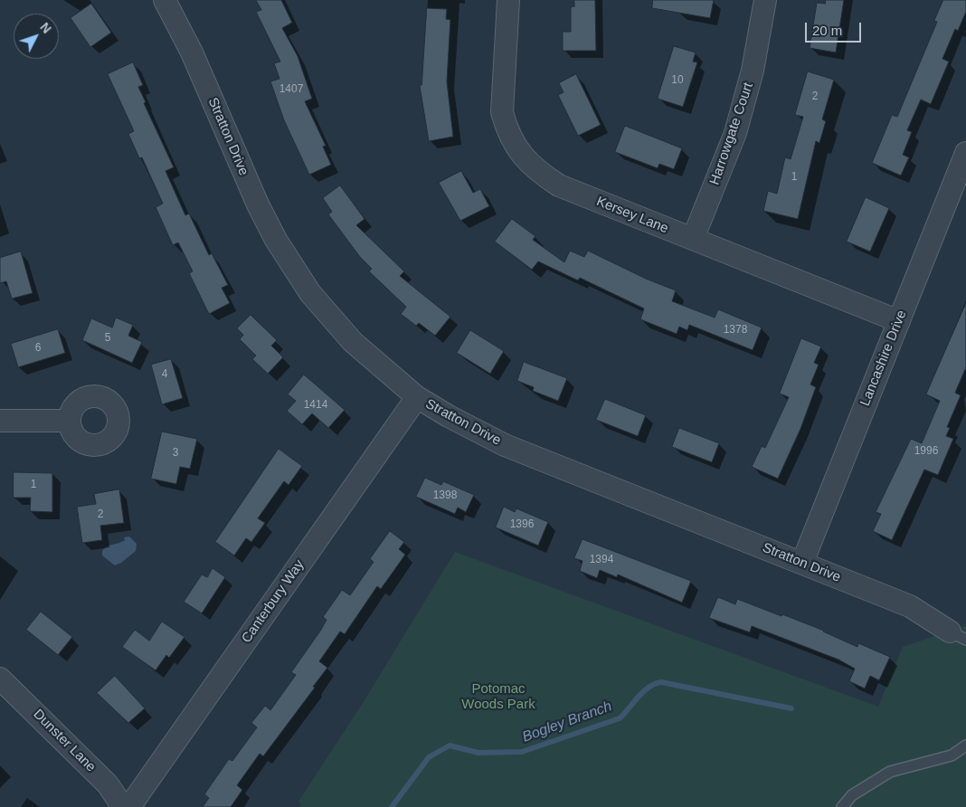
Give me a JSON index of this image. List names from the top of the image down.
{
  "streets": {
    "street": [
      "Harrowgate Court",
      "Stratton Drive",
      "Kersey Lane",
      "Lancashire Drive",
      "Canterbury Way",
      "Dunster Lane"
    ]
  },
  "crossings": [
    ["Harrowgate Court", "Kersey Lane"],
    ["Stratton Drive", "Lancashire Drive"],
    ["Stratton Drive", "Canterbury Way"],
    ["Kersey Lane", "Lancashire Drive"]
  ],
  "water": ["Bogley Branch"],
  "parks": ["Potomac Woods Park"],
  "house_numbers": [
    "10",
    "1407",
    "2",
    "1",
    "1378",
    "5",
    "6",
    "4",
    "1414",
    "1996",
    "3",
    "1",
    "1398",
    "2",
    "1396",
    "1394"
  ],
  "scale_bar": "20 m",
  "north": "top right"
}
